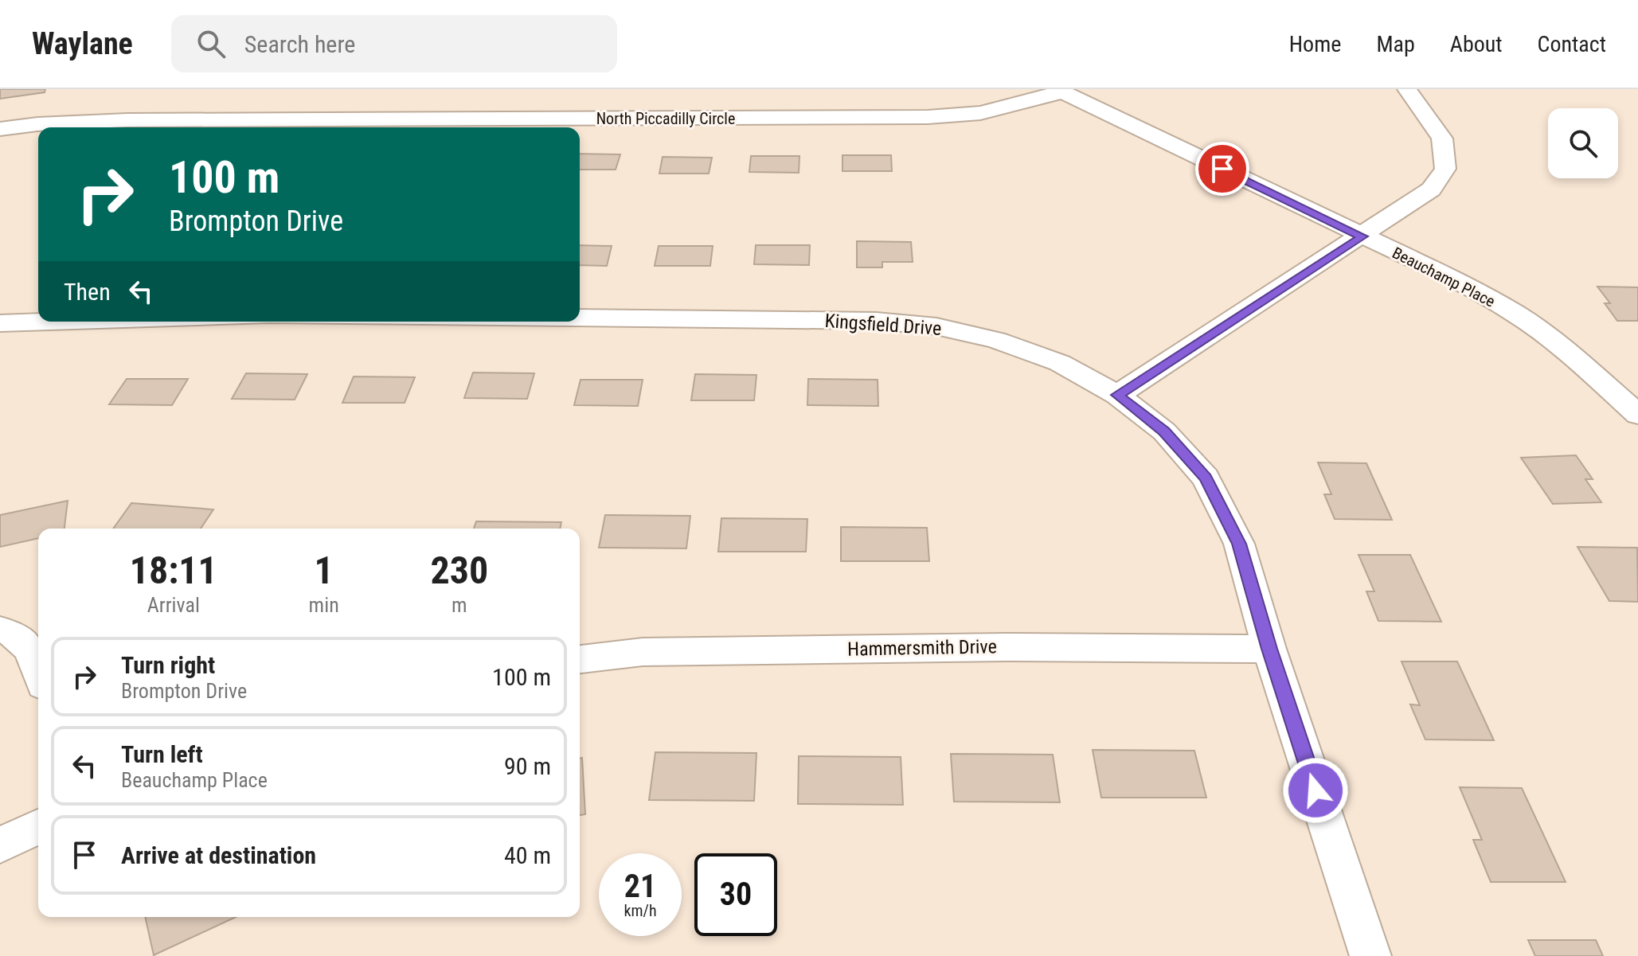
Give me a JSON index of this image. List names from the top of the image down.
{
  "streets": {
    "street": [
      "North Piccadilly Circle",
      "Beauchamp Place",
      "Kingsfield Drive",
      "Hammersmith Drive"
    ]
  },
  "crossings": [
    ["North Piccadilly Circle", "Beauchamp Place"],
    ["Kingsfield Drive", "Hammersmith Drive"]
  ],
  "page": {
    "header": "Waylane",
    "search": "Search here",
    "nav": [
      "Home",
      "Map",
      "About",
      "Contact"
    ],
    "turn": ["100 m", "Brompton Drive"],
    "then": "Then",
    "eta": [
      "18:11",
      "Arrival",
      "1",
      "min",
      "230",
      "m"
    ],
    "list": [
      {
        "name": "Turn right",
        "note": "Brompton Drive",
        "value": "100 m"
      },
      {
        "name": "Turn left",
        "note": "Beauchamp Place",
        "value": "90 m"
      },
      {
        "name": "Arrive at destination",
        "value": "40 m"
      }
    ],
    "speed": "21 km/h",
    "limit": "30"
  }
}
